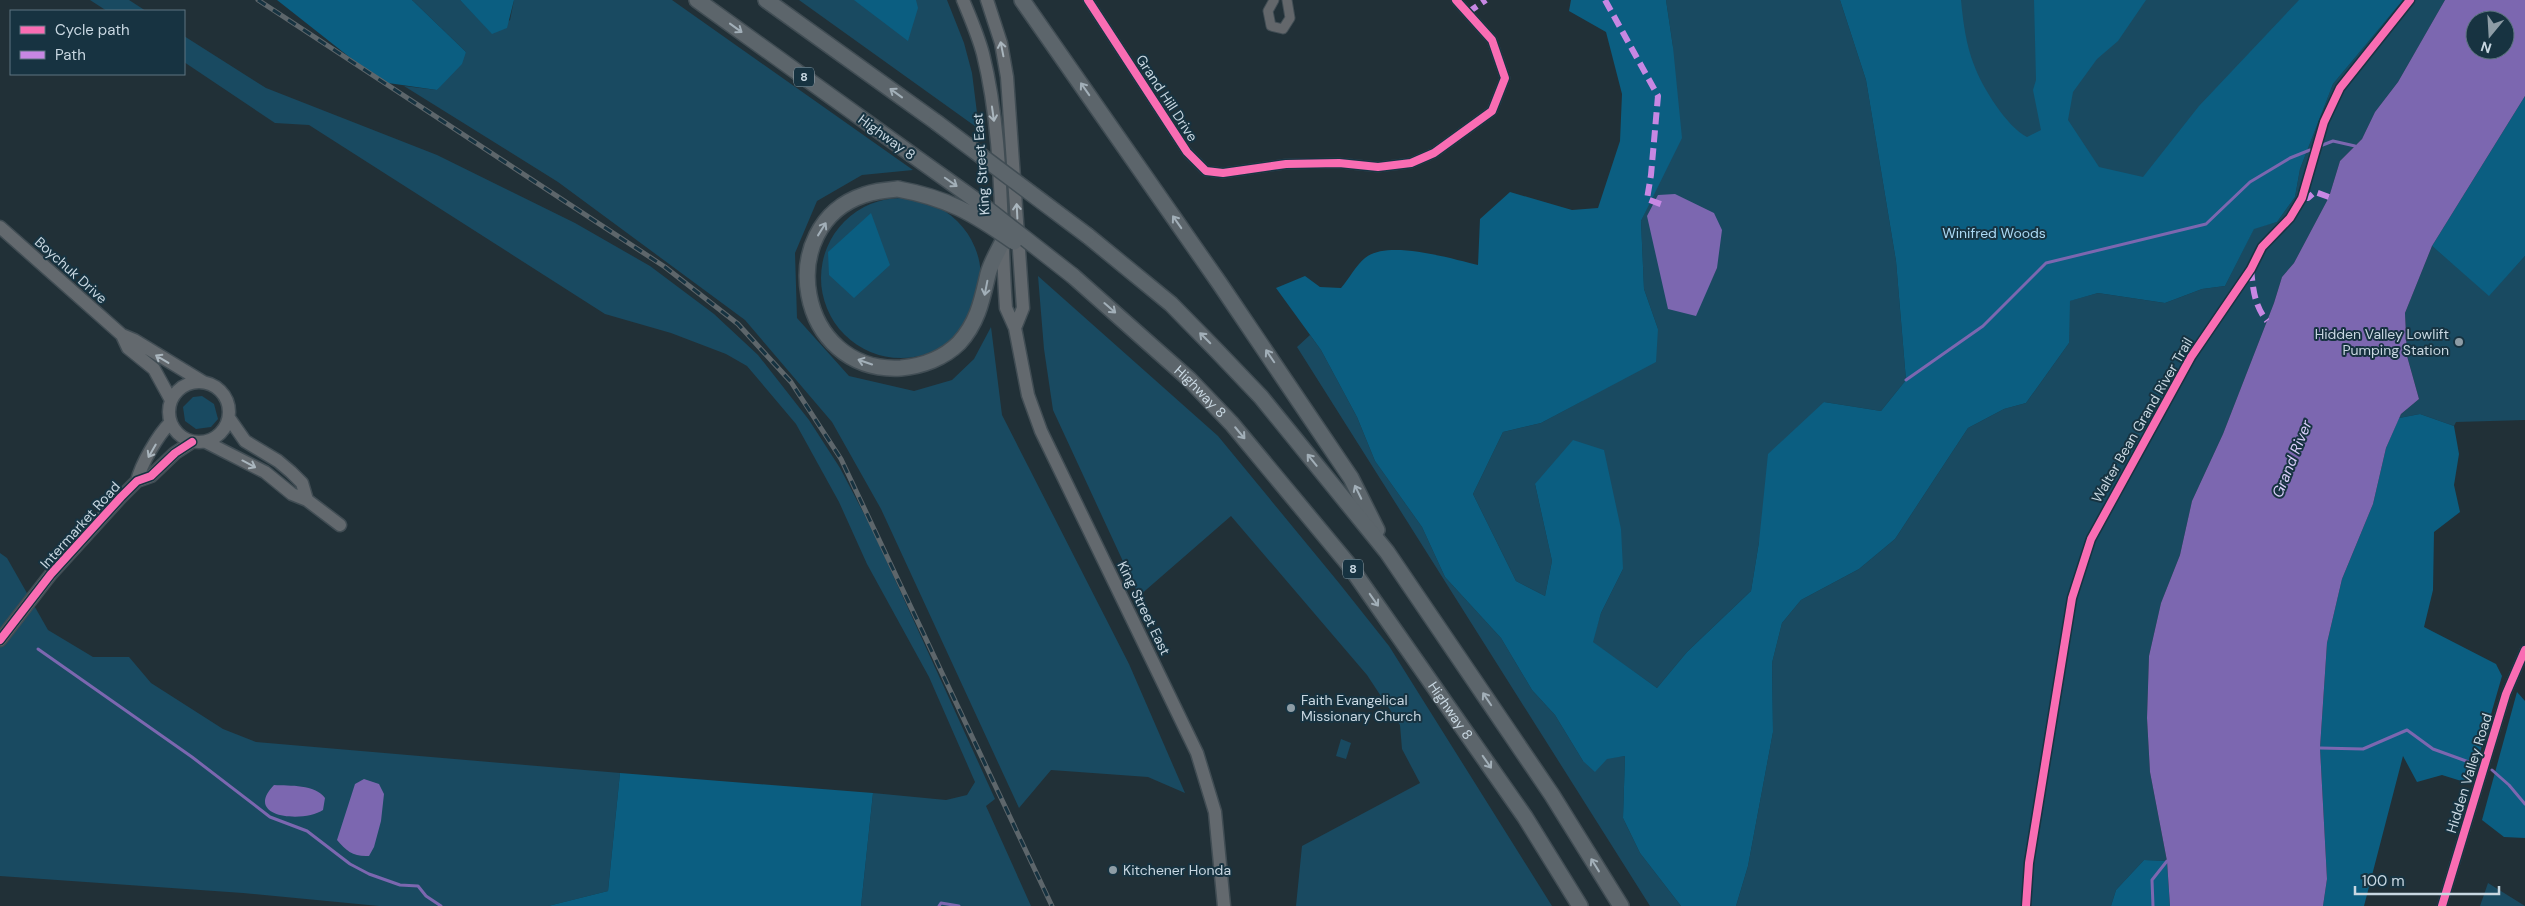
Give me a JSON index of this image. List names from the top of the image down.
{
  "streets": {
    "highway": ["8", "Highway 8"],
    "main road": ["King Street East", "Boychuk Drive", "Intermarket Road"],
    "street": ["Grand Hill Drive", "Hidden Valley Road"],
    "cycle path": ["Walter Bean Grand River Trail"]
  },
  "crossings": [
    ["Boychuk Drive", "Intermarket Road"]
  ],
  "water": ["Grand River"],
  "parks": ["Winifred Woods"],
  "places": ["Hidden Valley Lowlift Pumping Station", "Faith Evangelical Missionary Church", "Kitchener Honda"],
  "legend": ["Cycle path", "Path"],
  "scale_bar": "100 m",
  "north": "bottom"
}
